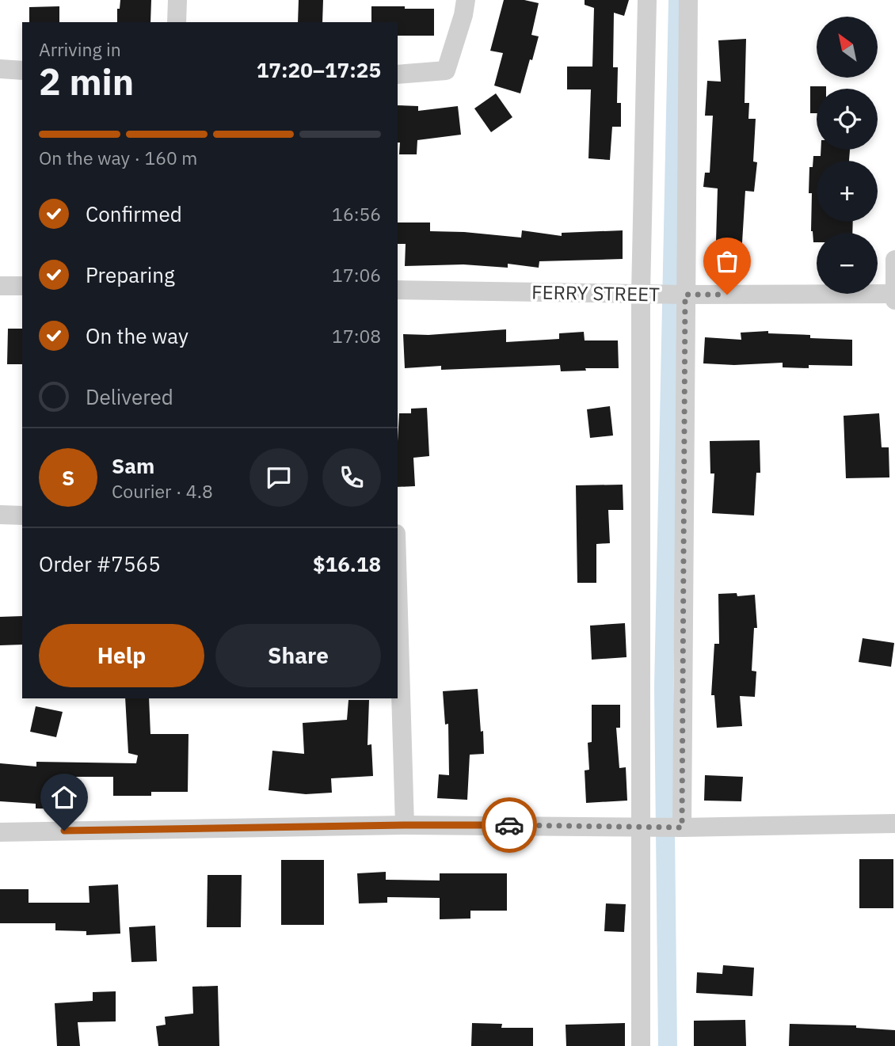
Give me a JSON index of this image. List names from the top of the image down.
{
  "streets": {
    "street": ["FERRY STREET"]
  },
  "north": "top left",
  "page": {
    "map_buttons": ["+", "−"],
    "heading": ["2 min", "Arriving in", "17:20–17:25"],
    "panel": [
      "Sam",
      "Courier · 4.8",
      "Order #7565",
      "$16.18"
    ],
    "bar": "On the way · 160 m",
    "list": [
      ["Confirmed", "16:56"],
      ["Preparing", "17:06"],
      ["On the way", "17:08"],
      "Delivered"
    ],
    "round": "S",
    "buttons": ["Help", "Share"]
  }
}
